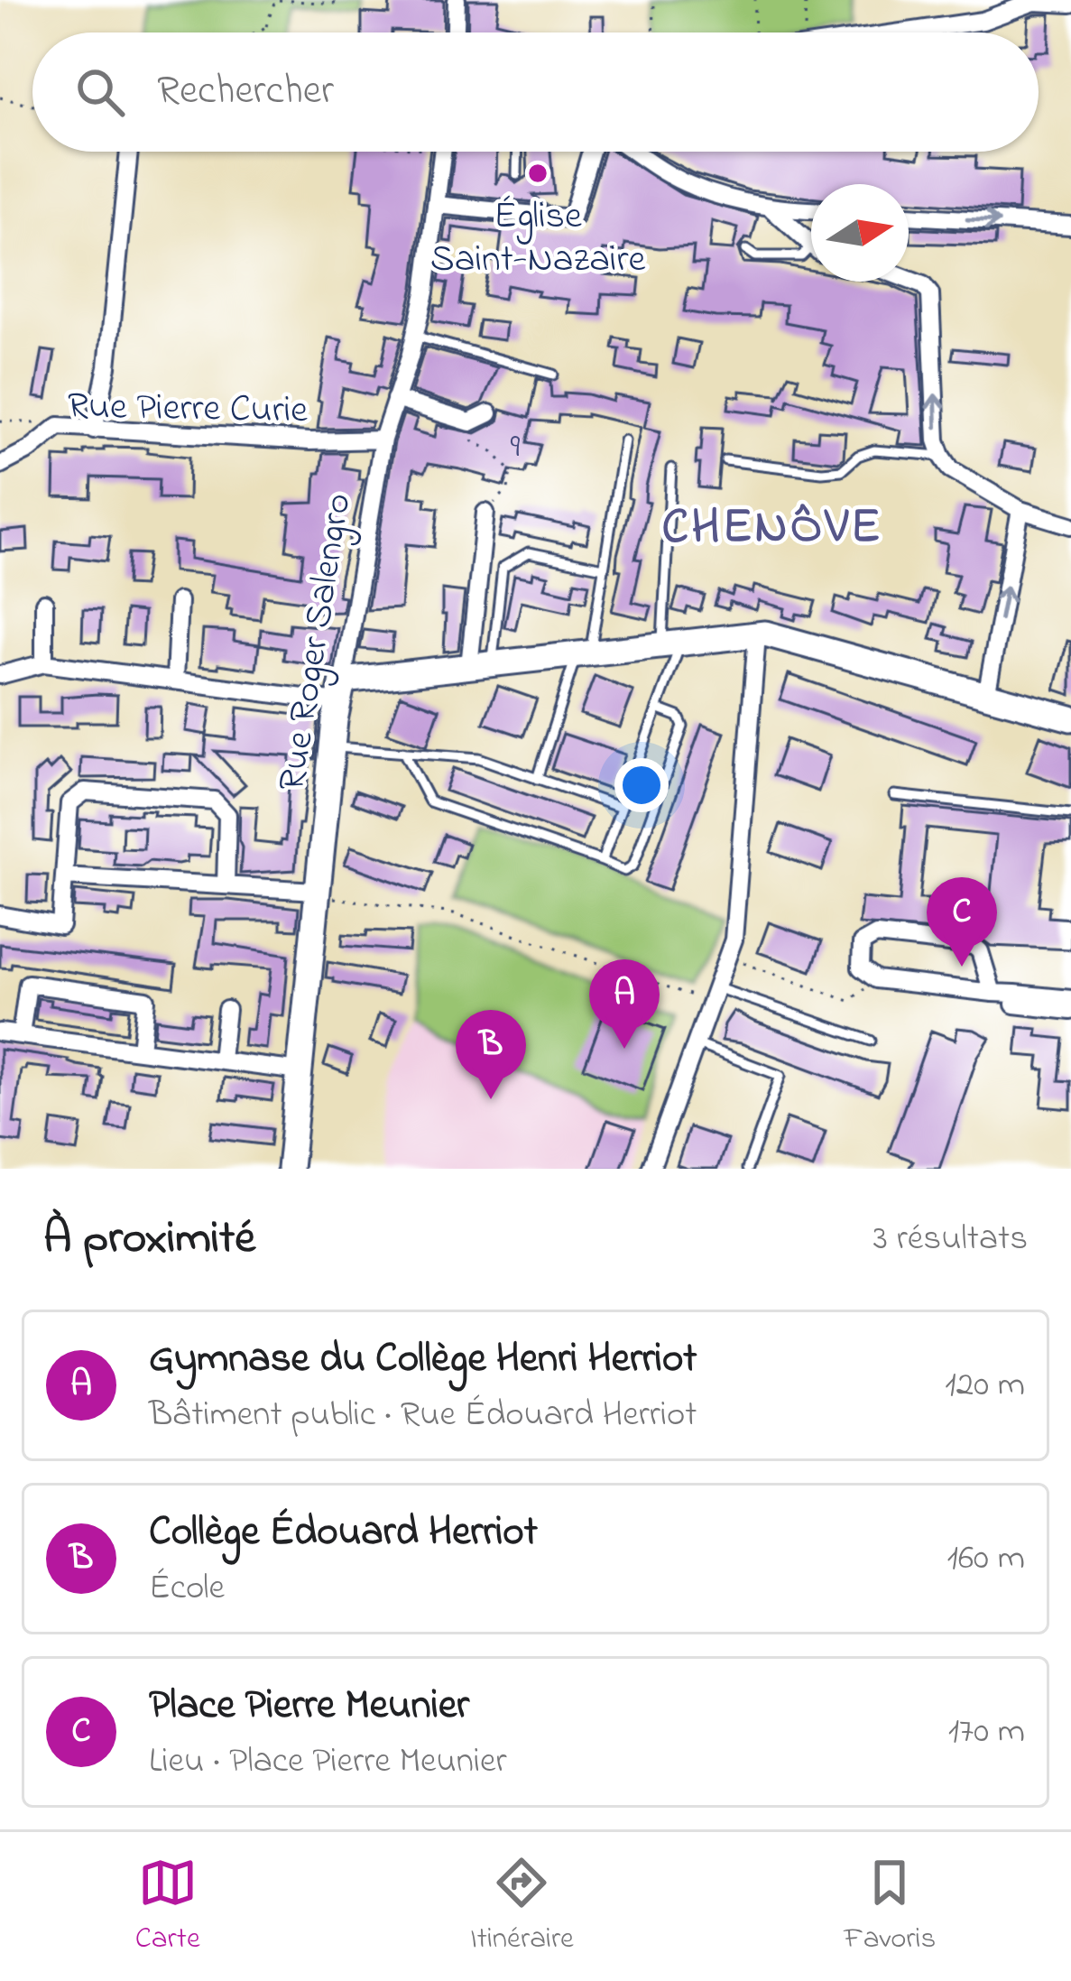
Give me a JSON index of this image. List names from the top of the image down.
{
  "streets": {
    "street": ["Rue Pierre Curie", "Rue Roger Salengro"]
  },
  "crossings": [
    ["Rue Pierre Curie", "Rue Roger Salengro"]
  ],
  "districts": ["CHENÔVE"],
  "places": ["Église Saint-Nazaire"],
  "house_numbers": ["9"],
  "north": "right",
  "page": {
    "search": "Rechercher",
    "pins": ["C", "A", "B"],
    "heading": ["À proximité", "3 résultats"],
    "list": [
      {
        "mark": "A",
        "name": "Gymnase du Collège Henri Herriot",
        "note": "Bâtiment public · Rue Édouard Herriot",
        "value": "120 m"
      },
      {
        "mark": "B",
        "name": "Collège Édouard Herriot",
        "note": "École",
        "value": "160 m"
      },
      {
        "mark": "C",
        "name": "Place Pierre Meunier",
        "note": "Lieu · Place Pierre Meunier",
        "value": "170 m"
      }
    ],
    "nav": ["Carte", "Itinéraire", "Favoris"]
  }
}
